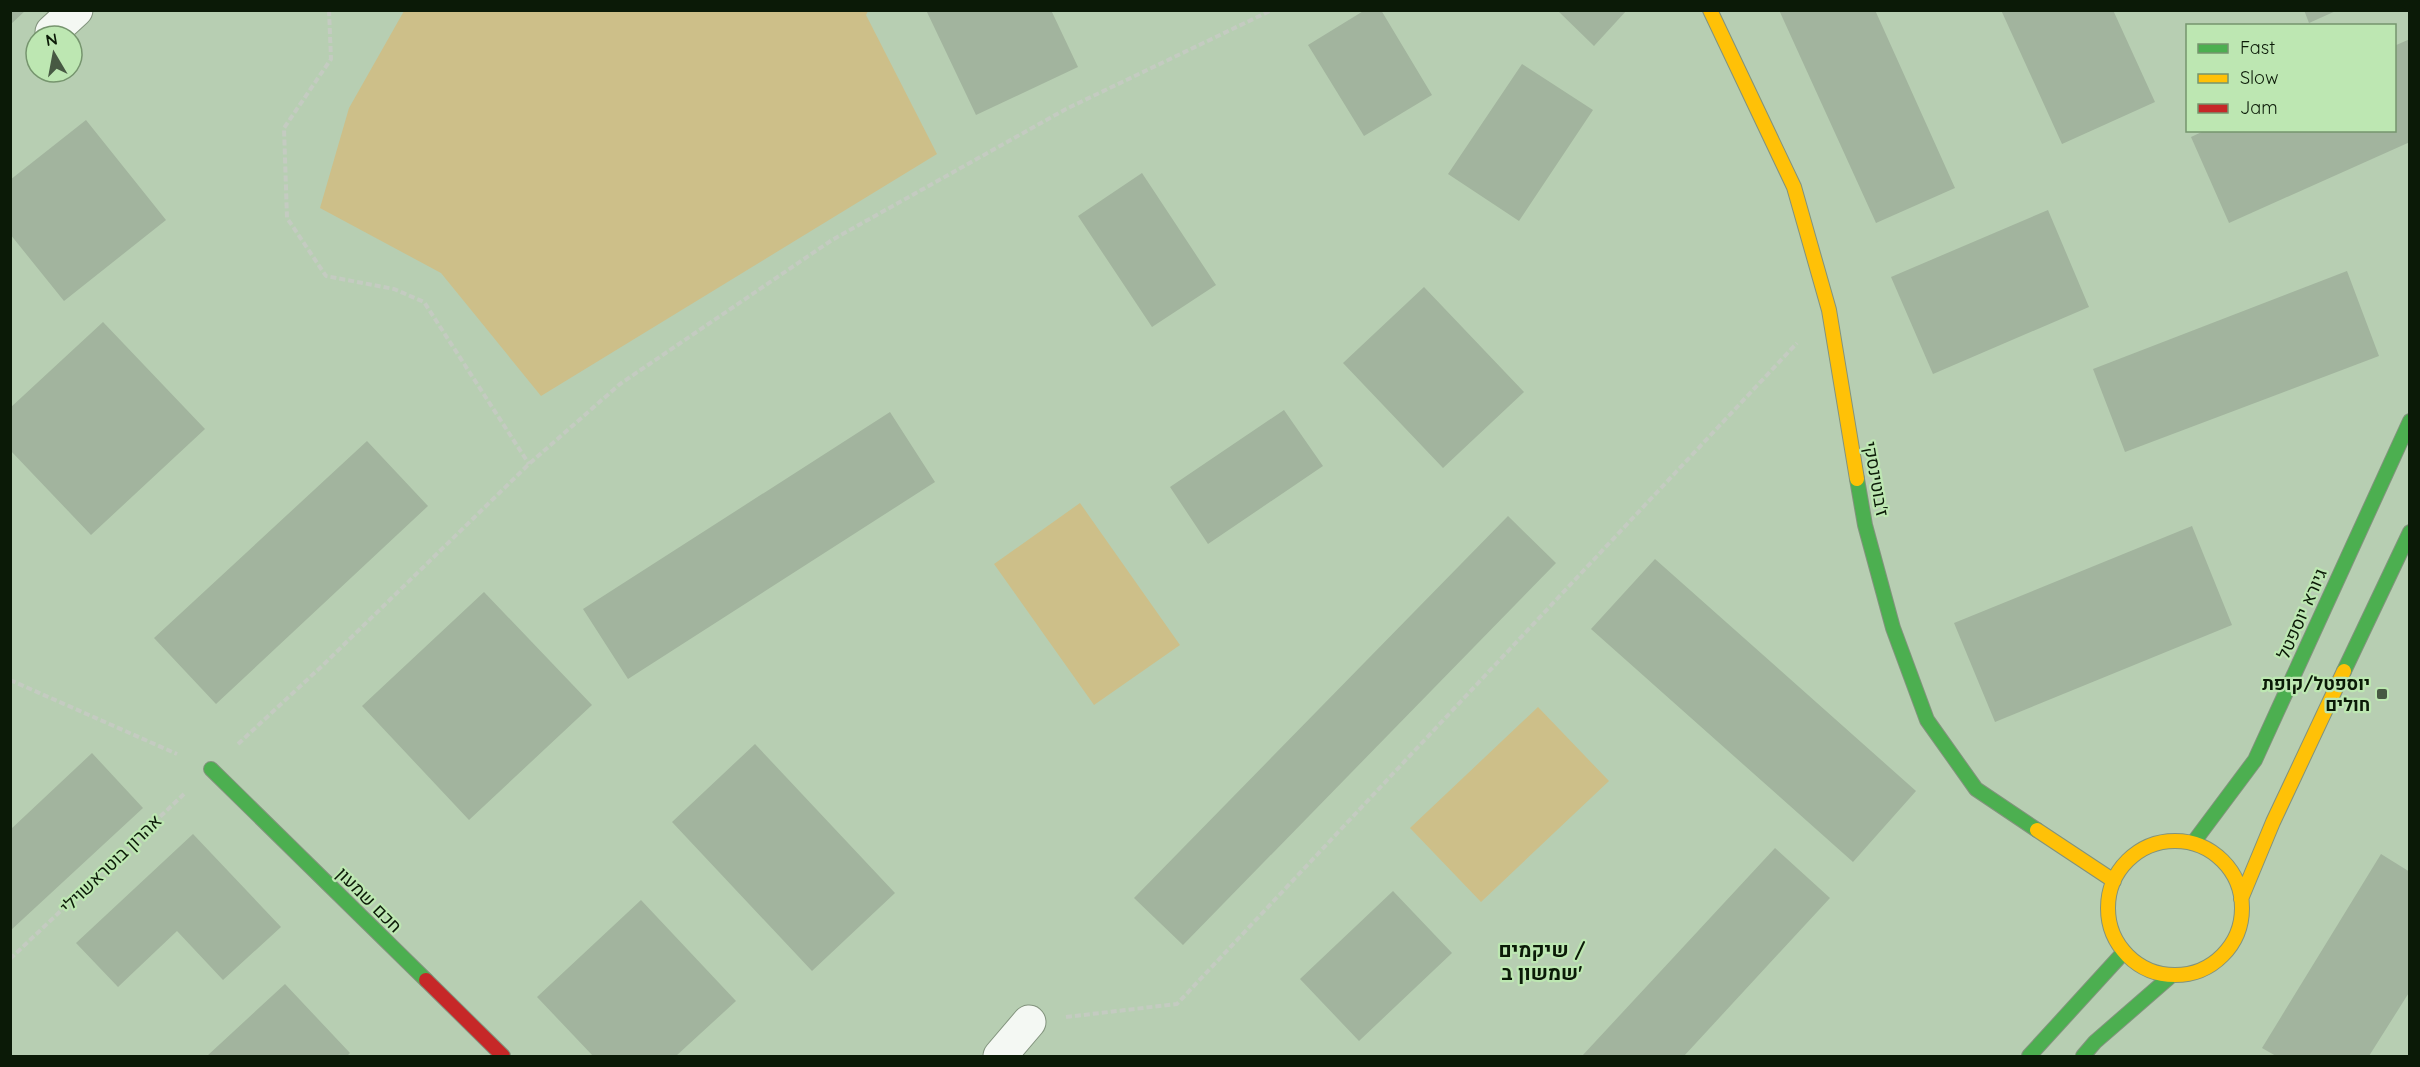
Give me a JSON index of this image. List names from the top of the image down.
{
  "streets": {
    "street": ["ז'בוטינסקי", "גיורא יוספטל", "חכם שמעון"],
    "path": ["אהרון בוטראשוילי"]
  },
  "crossings": [
    ["ז'בוטינסקי", "גיורא יוספטל"],
    ["אהרון בוטראשוילי", "חכם שמעון"]
  ],
  "districts": ["שיקמים / שמשון ב'"],
  "places": {
    "transit": ["יוספטל/קופת חולים"]
  },
  "legend": ["Fast", "Slow", "Jam"],
  "north": "top"
}
